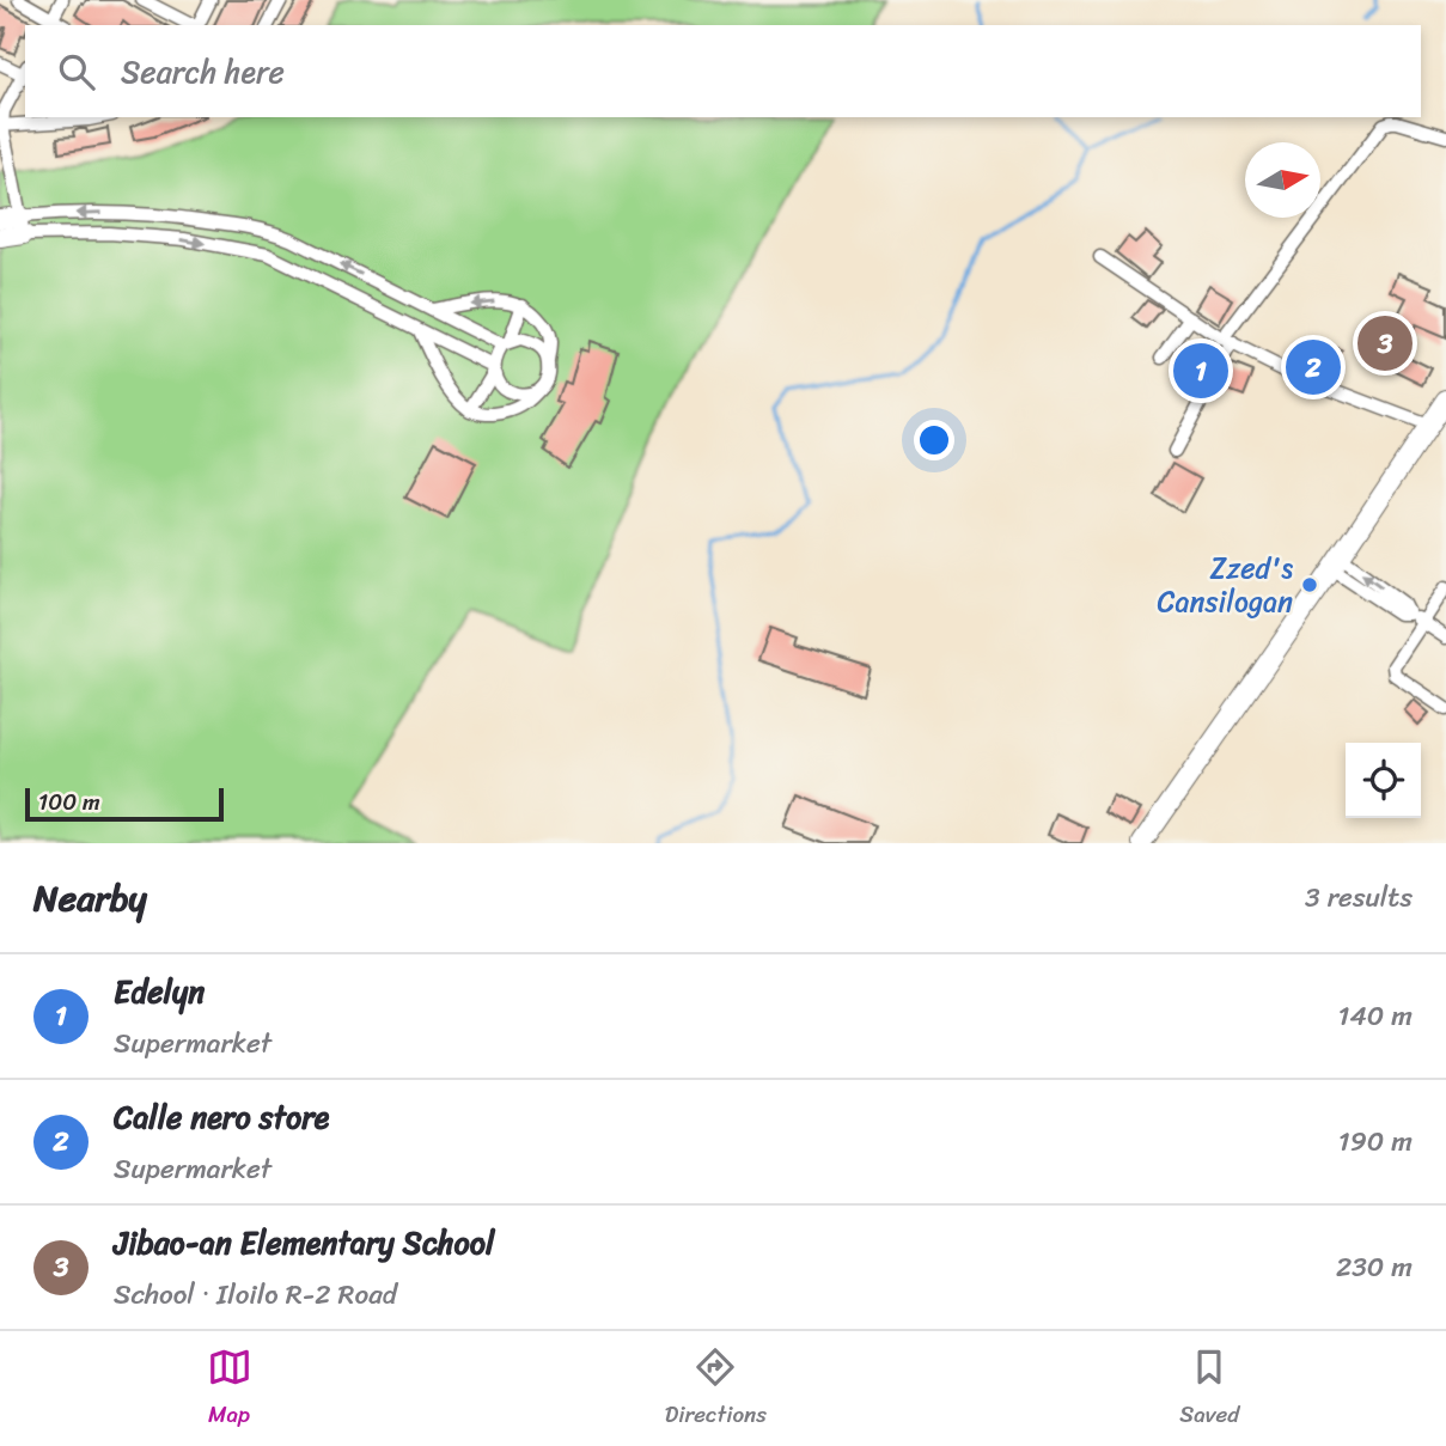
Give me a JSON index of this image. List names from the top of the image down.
{
  "places": ["Zzed's Cansilogan"],
  "scale_bar": "100 m",
  "north": "right",
  "page": {
    "search": "Search here",
    "pins": ["3", "2", "1"],
    "scale": "100 m",
    "heading": ["Nearby", "3 results"],
    "list": [
      {
        "mark": "1",
        "name": "Edelyn",
        "note": "Supermarket",
        "value": "140 m"
      },
      {
        "mark": "2",
        "name": "Calle nero store",
        "note": "Supermarket",
        "value": "190 m"
      },
      {
        "mark": "3",
        "name": "Jibao-an Elementary School",
        "note": "School · Iloilo R-2 Road",
        "value": "230 m"
      }
    ],
    "nav": ["Map", "Directions", "Saved"]
  }
}
